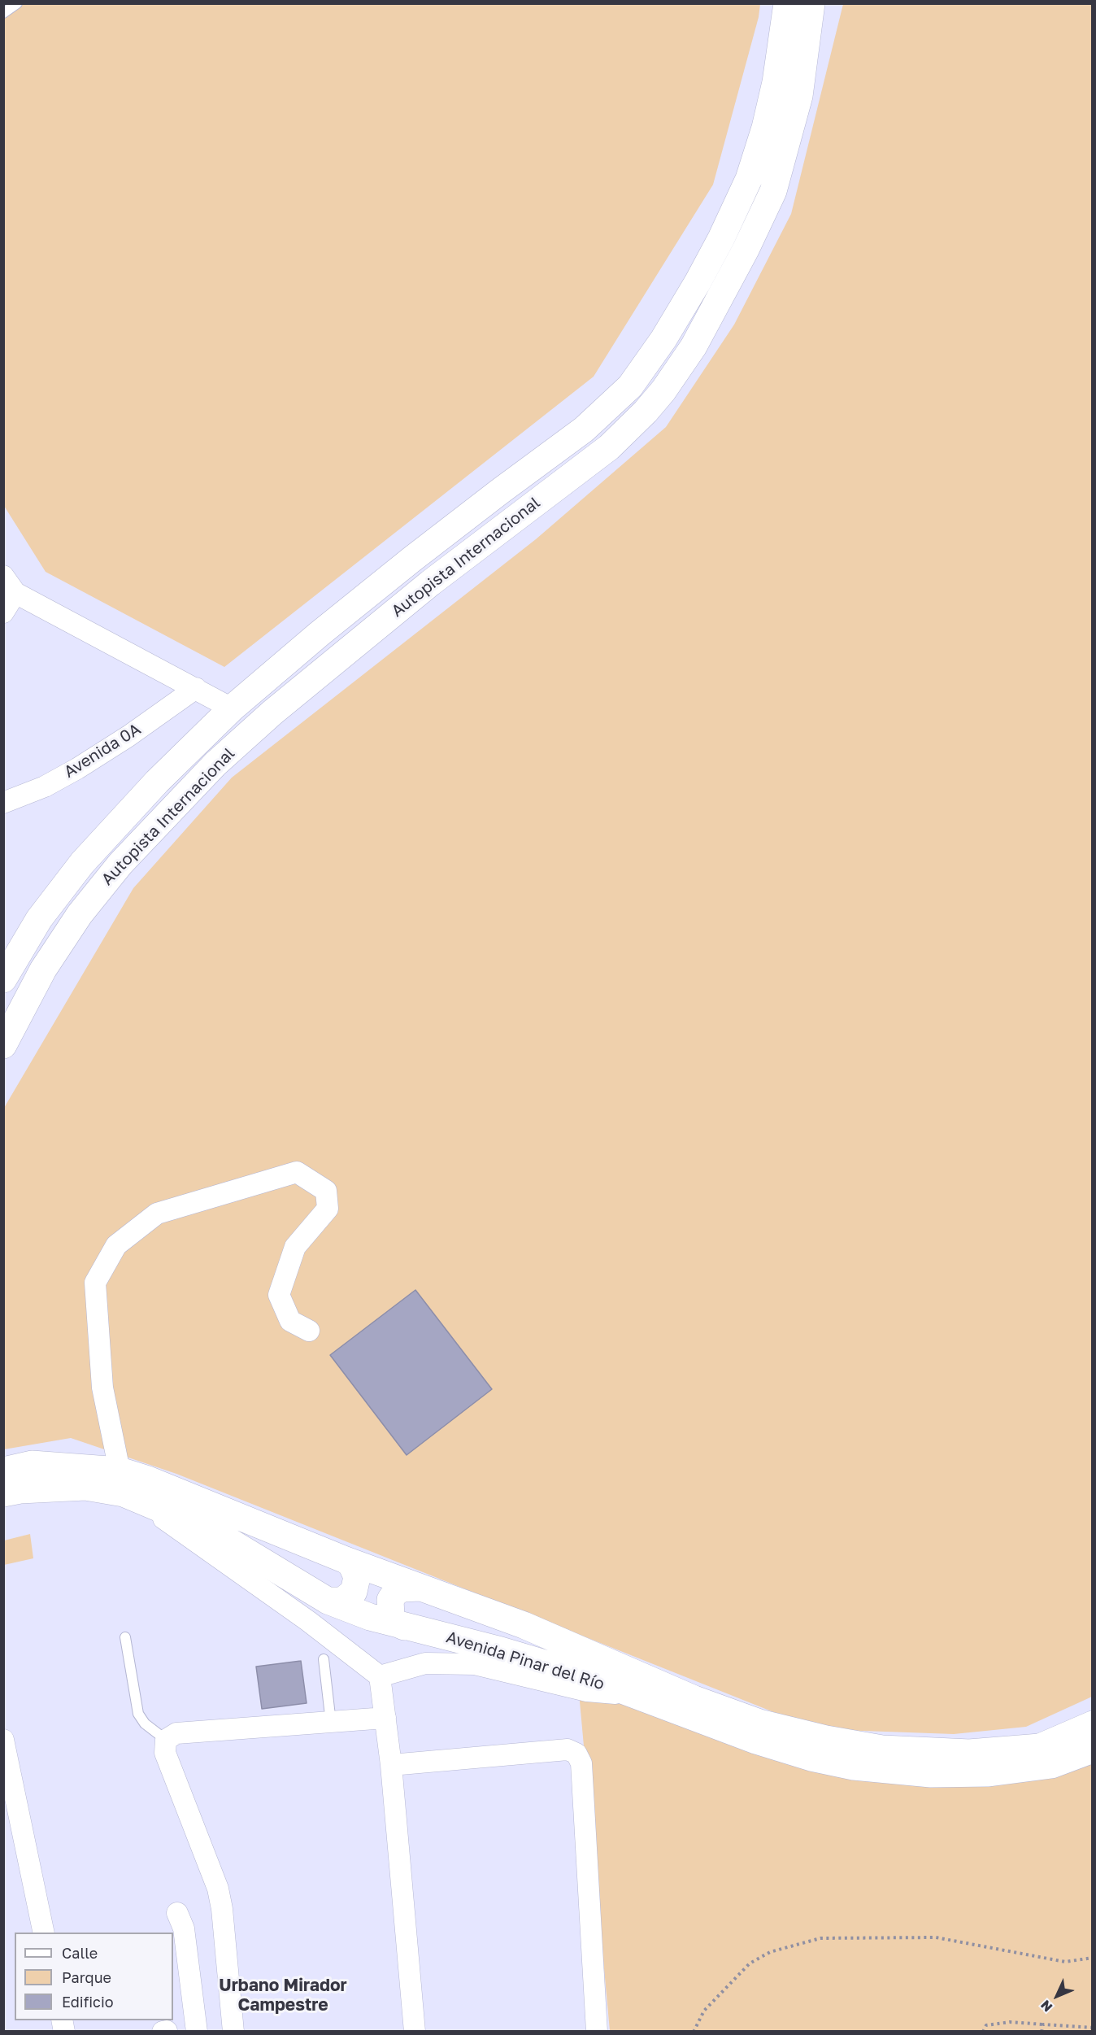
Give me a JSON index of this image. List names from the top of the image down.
{
  "streets": {
    "main road": ["Autopista Internacional", "Avenida Pinar del Río"],
    "street": ["Avenida 0A"]
  },
  "districts": ["Urbano Mirador Campestre"],
  "legend": ["Calle", "Parque", "Edificio"],
  "north": "bottom left"
}
